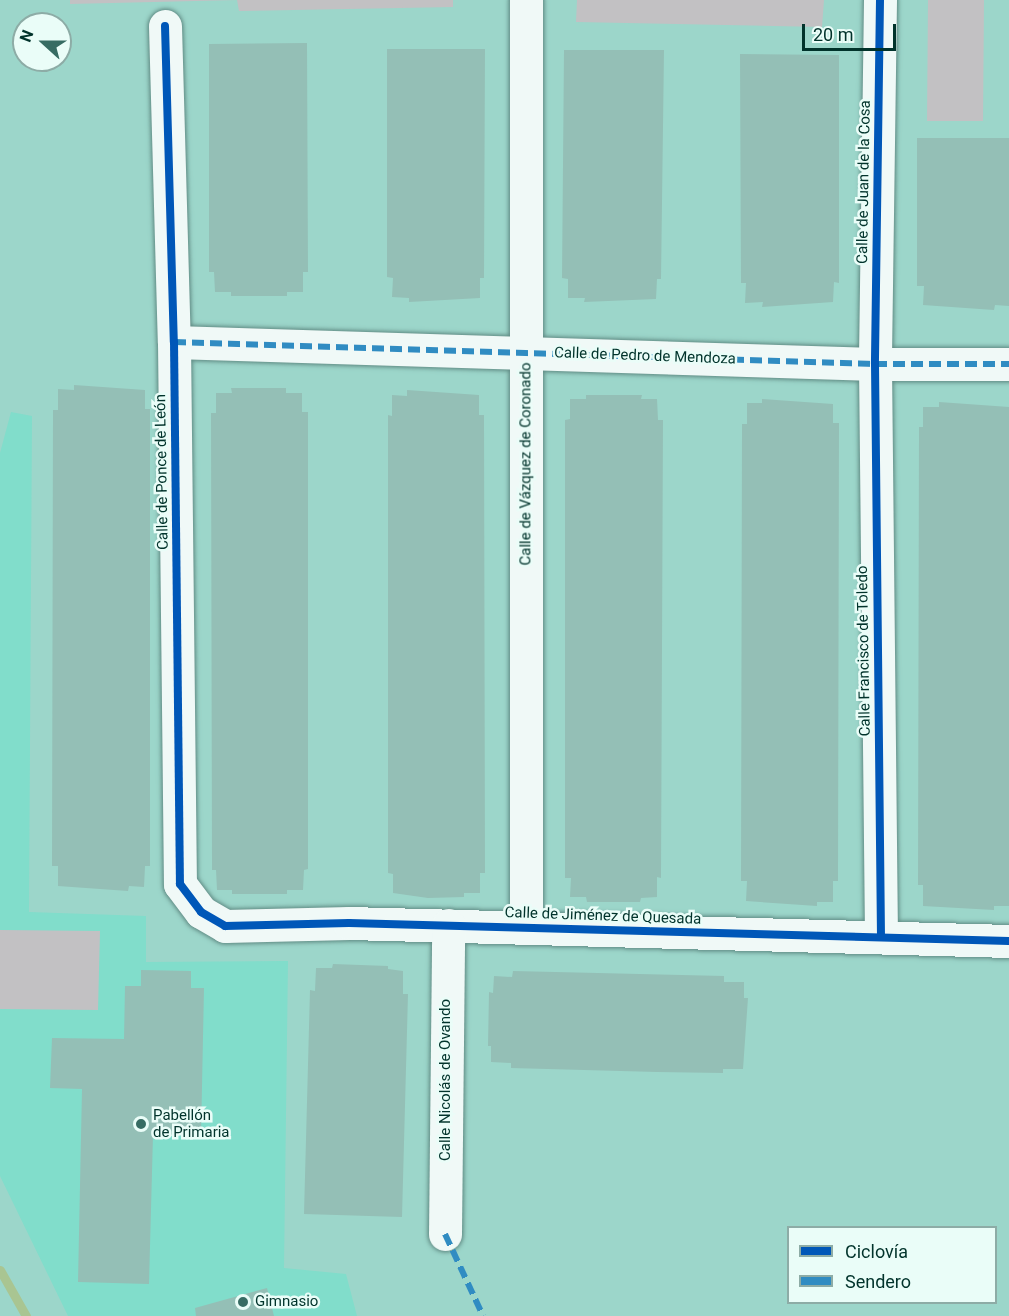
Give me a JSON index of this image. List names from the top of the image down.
{
  "streets": {
    "street": [
      "Calle de Juan de la Cosa",
      "Calle de Pedro de Mendoza",
      "Calle de Vázquez de Coronado",
      "Calle de Ponce de León",
      "Calle Francisco de Toledo",
      "Calle de Jiménez de Quesada",
      "Calle Nicolás de Ovando"
    ]
  },
  "crossings": [
    ["Calle de Juan de la Cosa", "Calle de Pedro de Mendoza"],
    ["Calle de Juan de la Cosa", "Calle Francisco de Toledo"],
    ["Calle de Pedro de Mendoza", "Calle de Vázquez de Coronado"],
    ["Calle de Pedro de Mendoza", "Calle de Ponce de León"],
    ["Calle de Pedro de Mendoza", "Calle Francisco de Toledo"],
    ["Calle de Vázquez de Coronado", "Calle de Jiménez de Quesada"],
    ["Calle de Ponce de León", "Calle de Jiménez de Quesada"],
    ["Calle Francisco de Toledo", "Calle de Jiménez de Quesada"],
    ["Calle de Jiménez de Quesada", "Calle Nicolás de Ovando"]
  ],
  "places": ["Pabellón de Primaria", "Gimnasio"],
  "legend": ["Ciclovía", "Sendero"],
  "scale_bar": "20 m",
  "north": "left"
}
